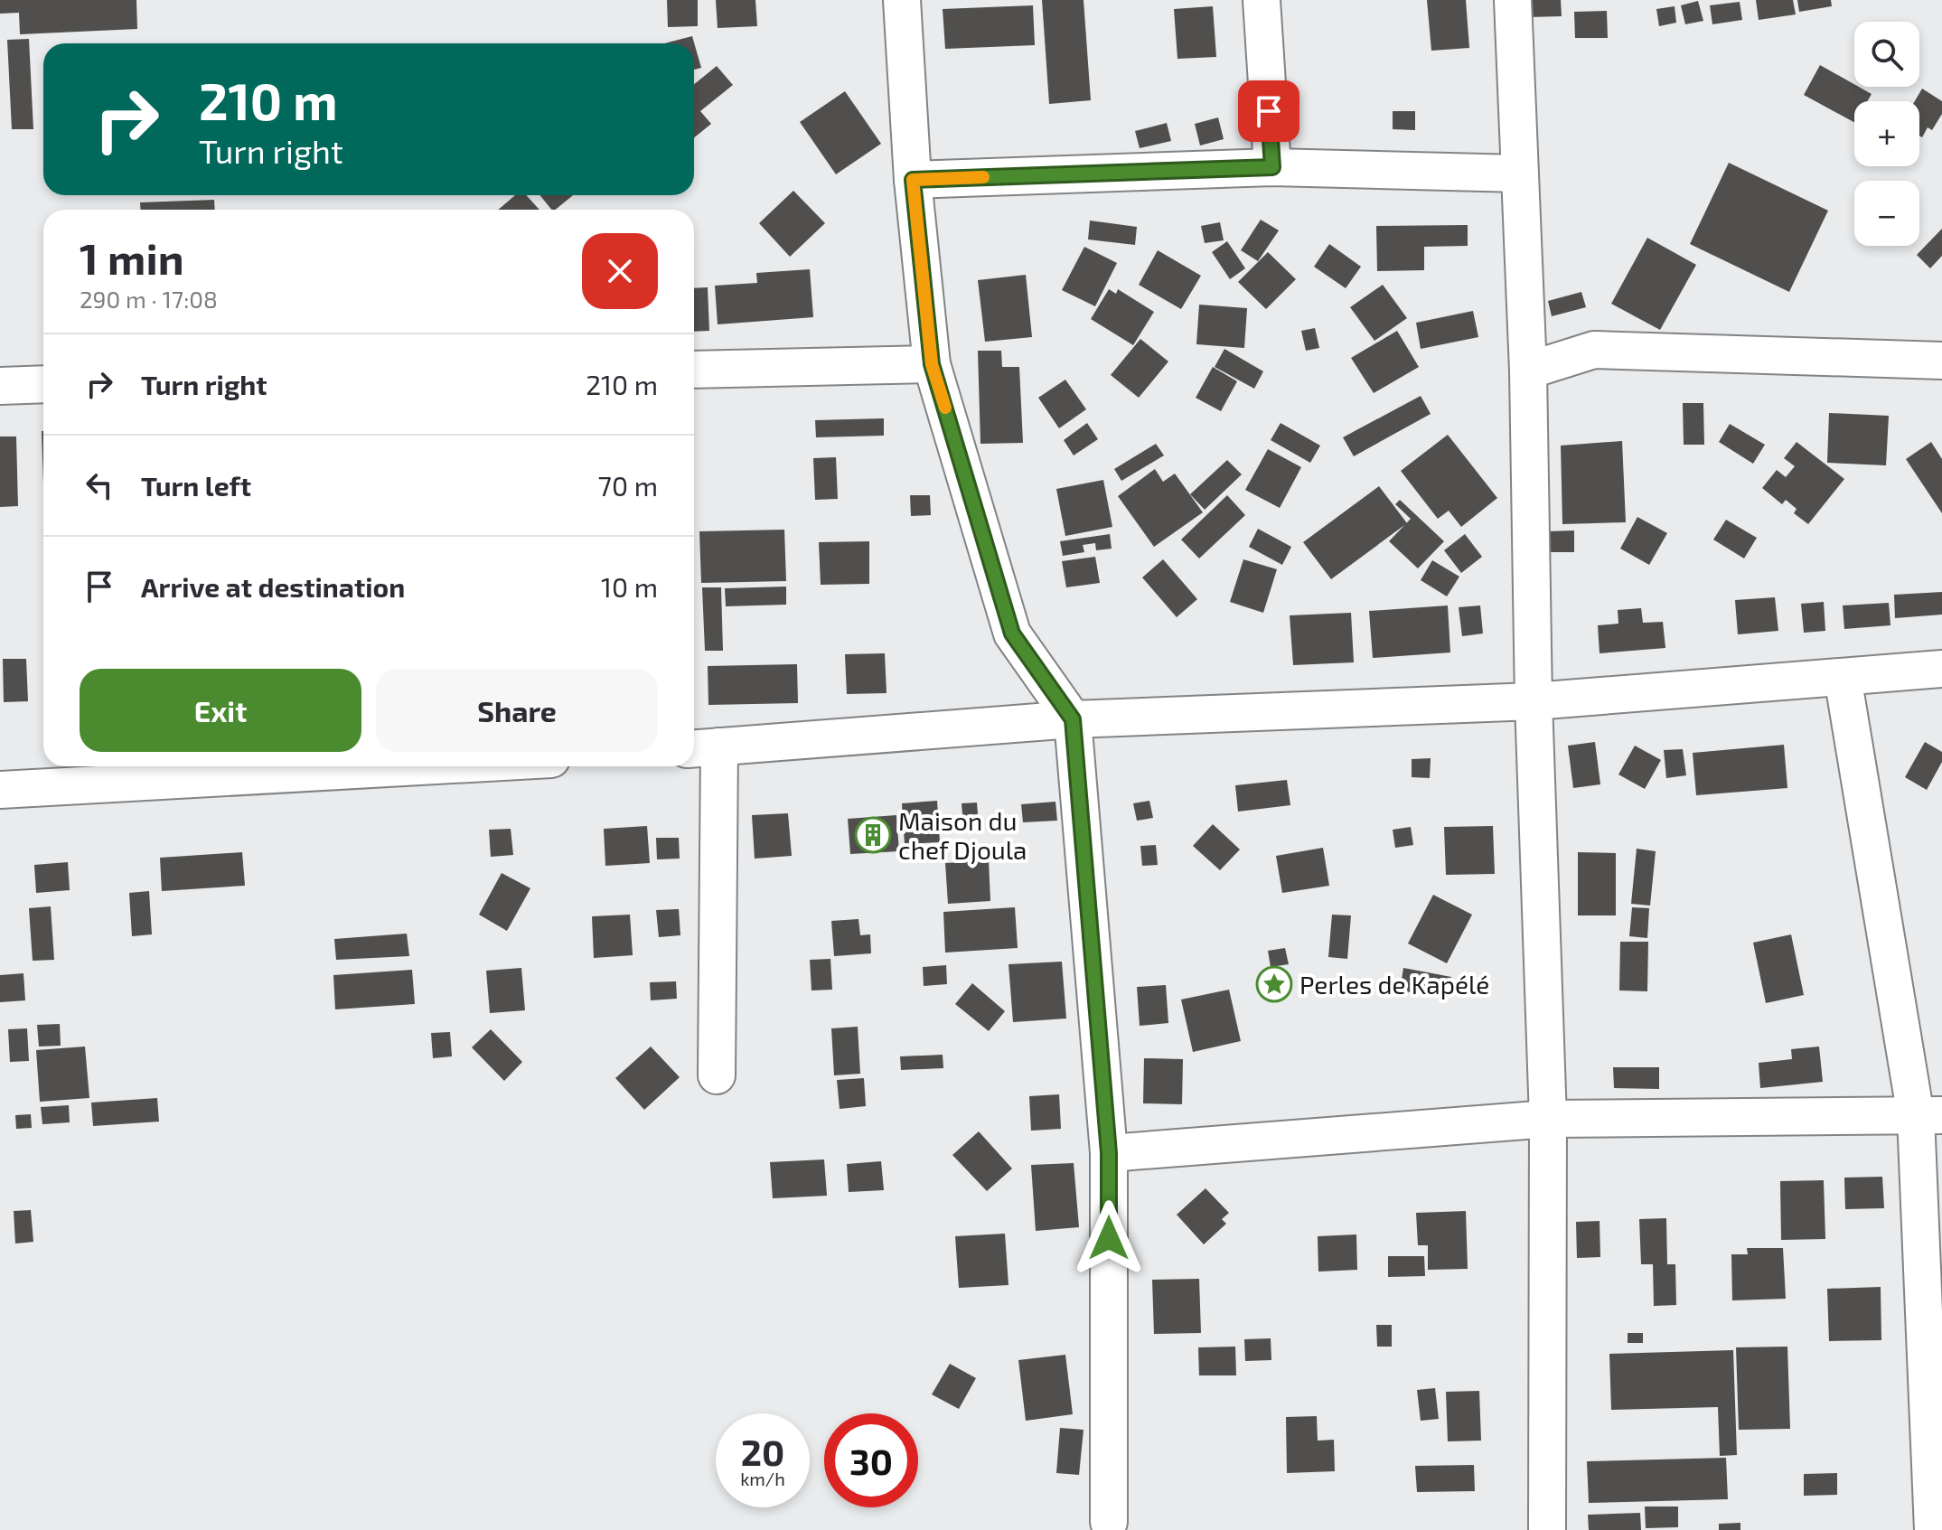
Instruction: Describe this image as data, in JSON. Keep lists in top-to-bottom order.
{
  "places": {
    "building": ["Maison du chef Djoula"],
    "place": ["Perles de Kapélé"]
  },
  "page": {
    "map_buttons": ["+", "−"],
    "turn": ["210 m", "Turn right"],
    "heading": ["1 min", "290 m · 17:08"],
    "list": [
      {
        "name": "Turn right",
        "value": "210 m"
      },
      {
        "name": "Turn left",
        "value": "70 m"
      },
      {
        "name": "Arrive at destination",
        "value": "10 m"
      }
    ],
    "buttons": ["Exit", "Share"],
    "speed": "20 km/h",
    "limit": "30"
  }
}
